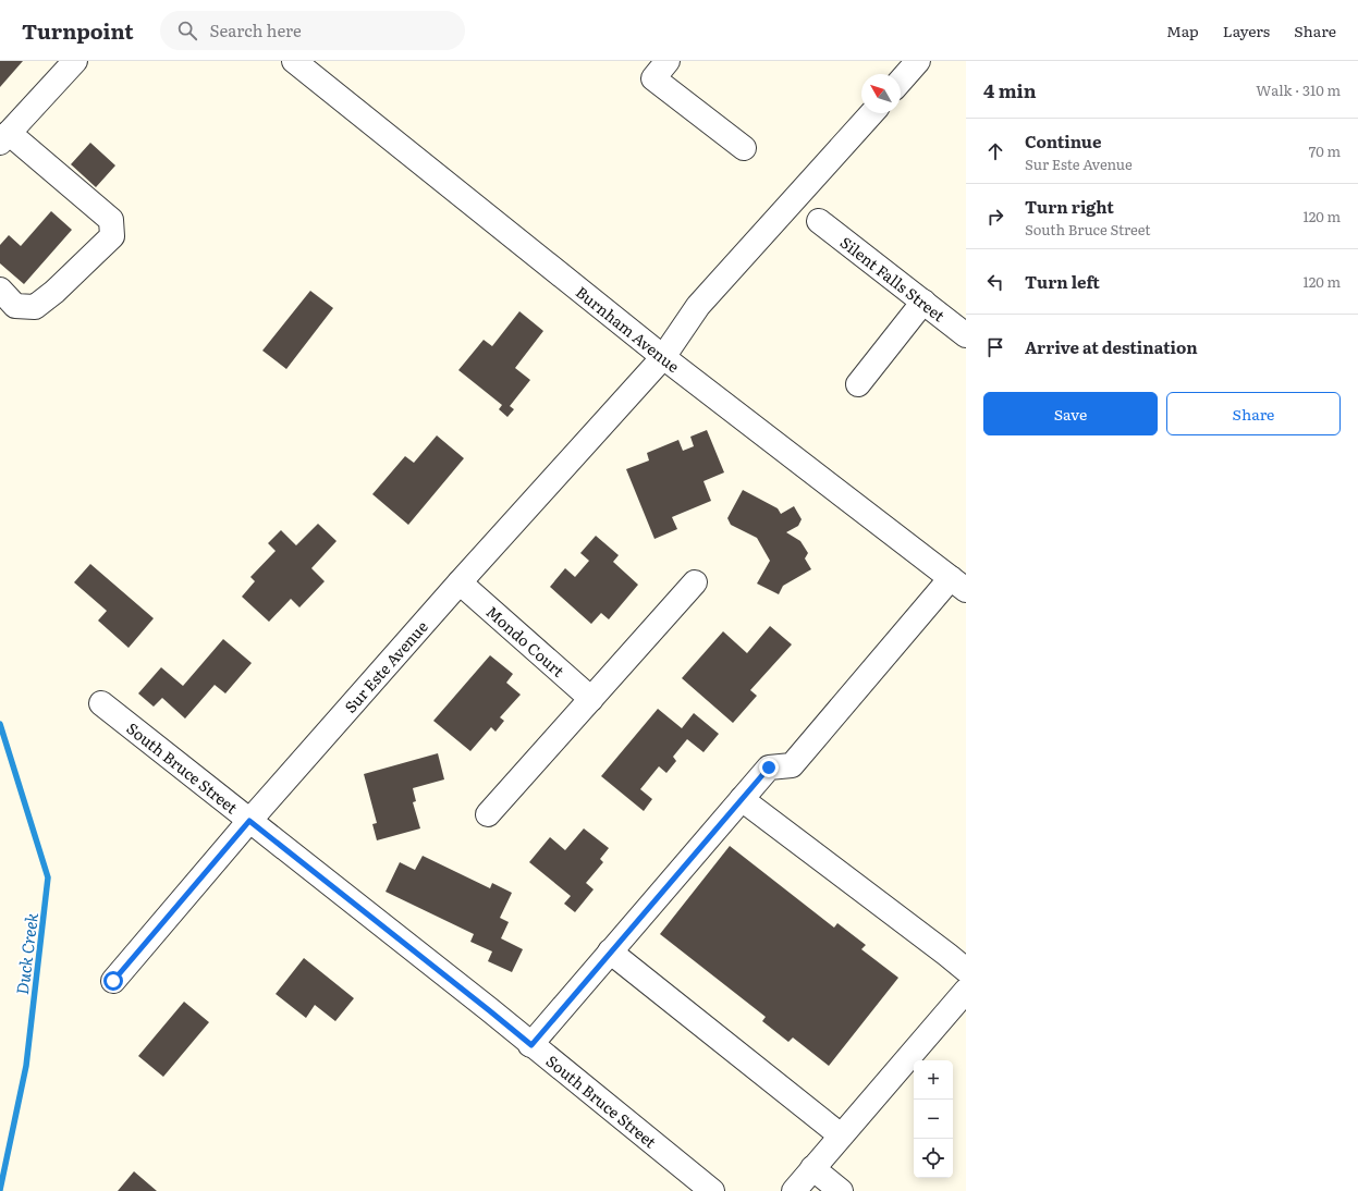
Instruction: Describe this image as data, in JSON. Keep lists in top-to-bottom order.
{
  "streets": {
    "street": [
      "Silent Falls Street",
      "Burnham Avenue",
      "Mondo Court",
      "Sur Este Avenue",
      "South Bruce Street"
    ]
  },
  "crossings": [
    ["Burnham Avenue", "Sur Este Avenue"],
    ["Mondo Court", "Sur Este Avenue"],
    ["Sur Este Avenue", "South Bruce Street"]
  ],
  "water": ["Duck Creek"],
  "north": "top left",
  "page": {
    "header": "Turnpoint",
    "search": "Search here",
    "nav": ["Map", "Layers", "Share"],
    "heading": ["4 min", "Walk · 310 m"],
    "list": [
      ["Continue", "Sur Este Avenue", "70 m"],
      ["Turn right", "South Bruce Street", "120 m"],
      ["Turn left", "120 m"],
      "Arrive at destination"
    ],
    "buttons": ["Save", "Share"],
    "map_buttons": ["+", "−"]
  }
}
